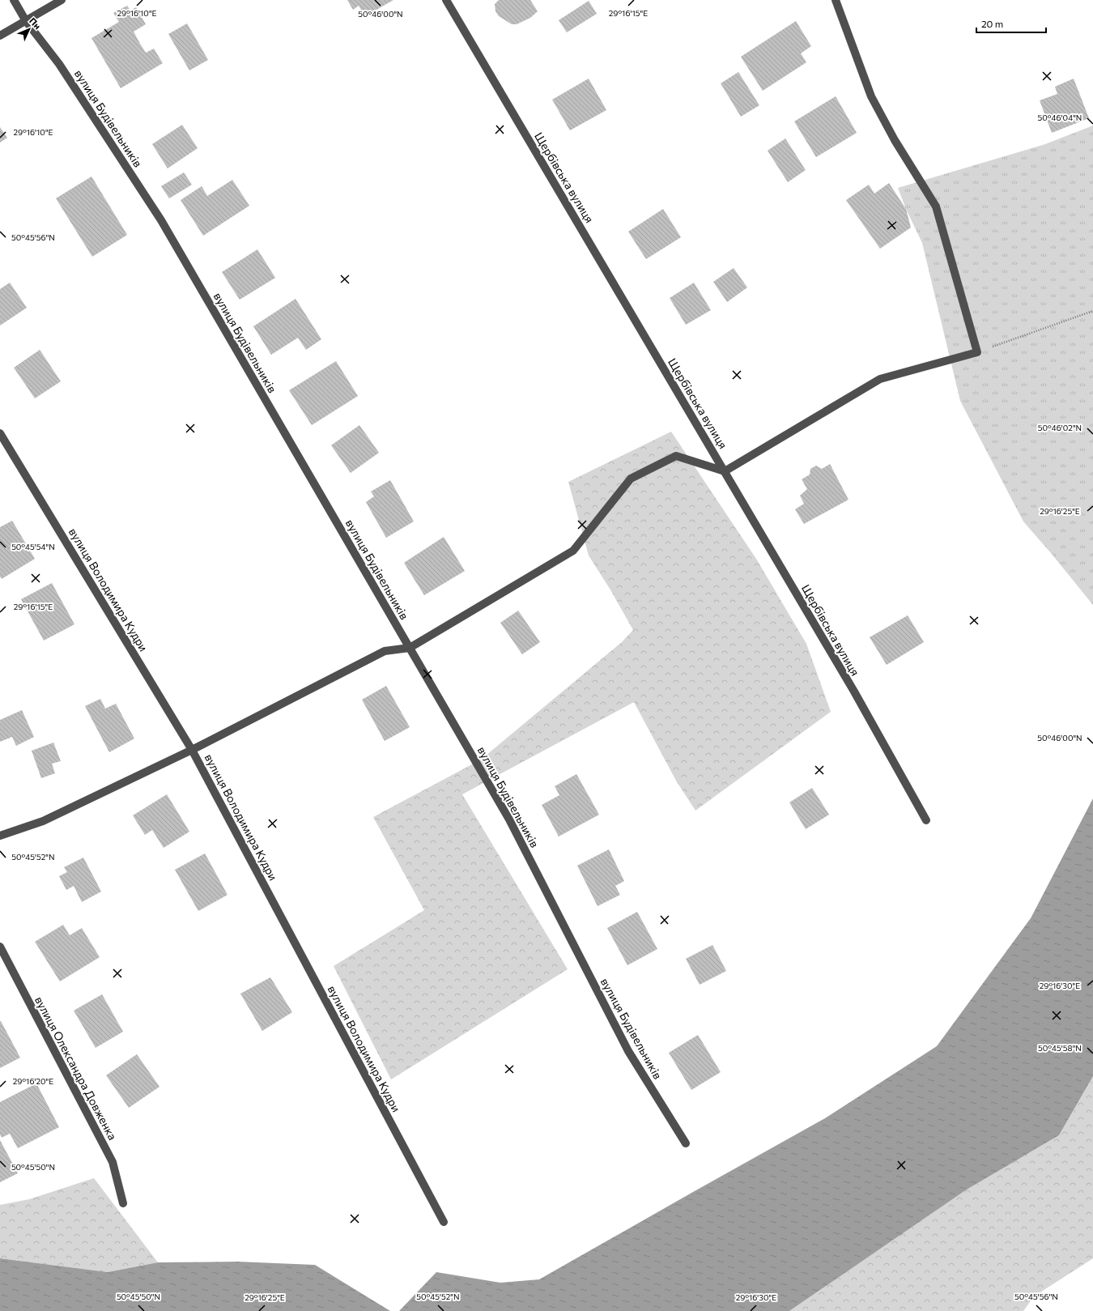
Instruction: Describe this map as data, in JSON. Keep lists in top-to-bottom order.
{
  "streets": {
    "street": [
      "вулиця Будівельників",
      "Щербівська вулиця",
      "вулиця Володимира Кудри",
      "вулиця Олександра Довженка"
    ]
  },
  "scale_bar": "20 m",
  "north": "top right",
  "coordinates": [
    "29°16'10\"E",
    "29°16'15\"E",
    "50°46'00\"N",
    "50°46'04\"N",
    "50°45'56\"N",
    "50°46'02\"N",
    "29°16'25\"E",
    "50°45'54\"N",
    "50°45'52\"N",
    "29°16'30\"E",
    "50°45'58\"N",
    "29°16'20\"E",
    "50°45'50\"N"
  ]
}
